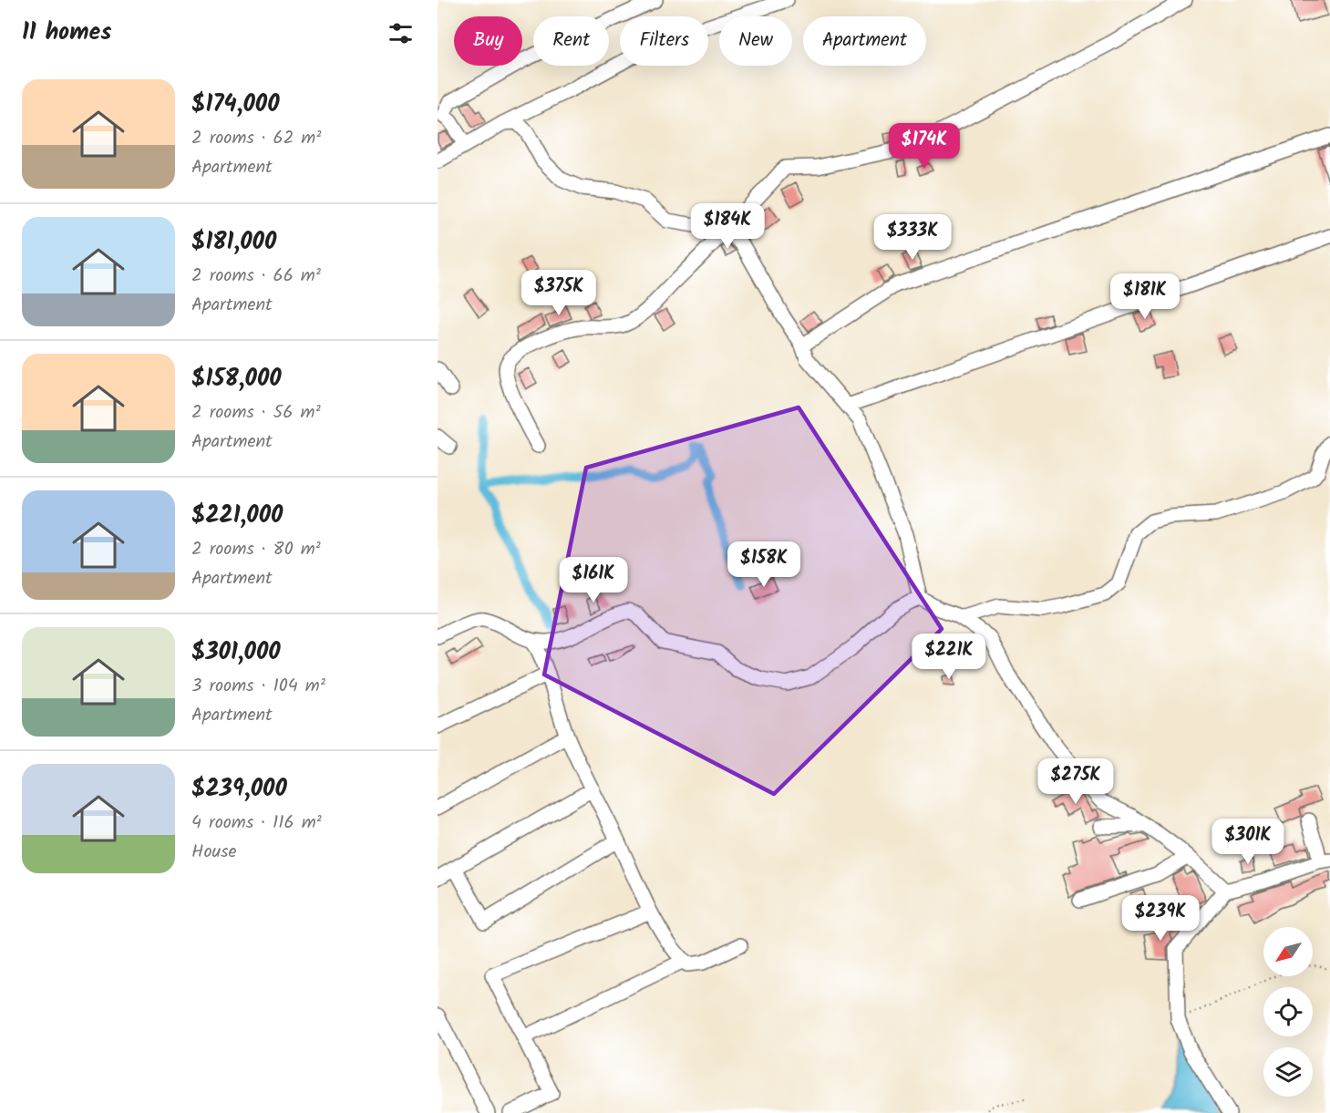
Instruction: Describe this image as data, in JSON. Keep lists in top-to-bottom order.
{
  "north": "bottom left",
  "page": {
    "heading": "11 homes",
    "chip": [
      "Buy",
      "Rent",
      "Filters",
      "New",
      "Apartment"
    ],
    "list": [
      {
        "name": "$174,000",
        "note": "2 rooms · 62 m² · Apartment"
      },
      {
        "name": "$181,000",
        "note": "2 rooms · 66 m² · Apartment"
      },
      {
        "name": "$158,000",
        "note": "2 rooms · 56 m² · Apartment"
      },
      {
        "name": "$221,000",
        "note": "2 rooms · 80 m² · Apartment"
      },
      {
        "name": "$301,000",
        "note": "3 rooms · 104 m² · Apartment"
      },
      {
        "name": "$239,000",
        "note": "4 rooms · 116 m² · House"
      }
    ],
    "price": [
      "$174K",
      "$184K",
      "$333K",
      "$375K",
      "$181K",
      "$158K",
      "$161K",
      "$221K",
      "$275K",
      "$301K",
      "$239K"
    ]
  }
}
